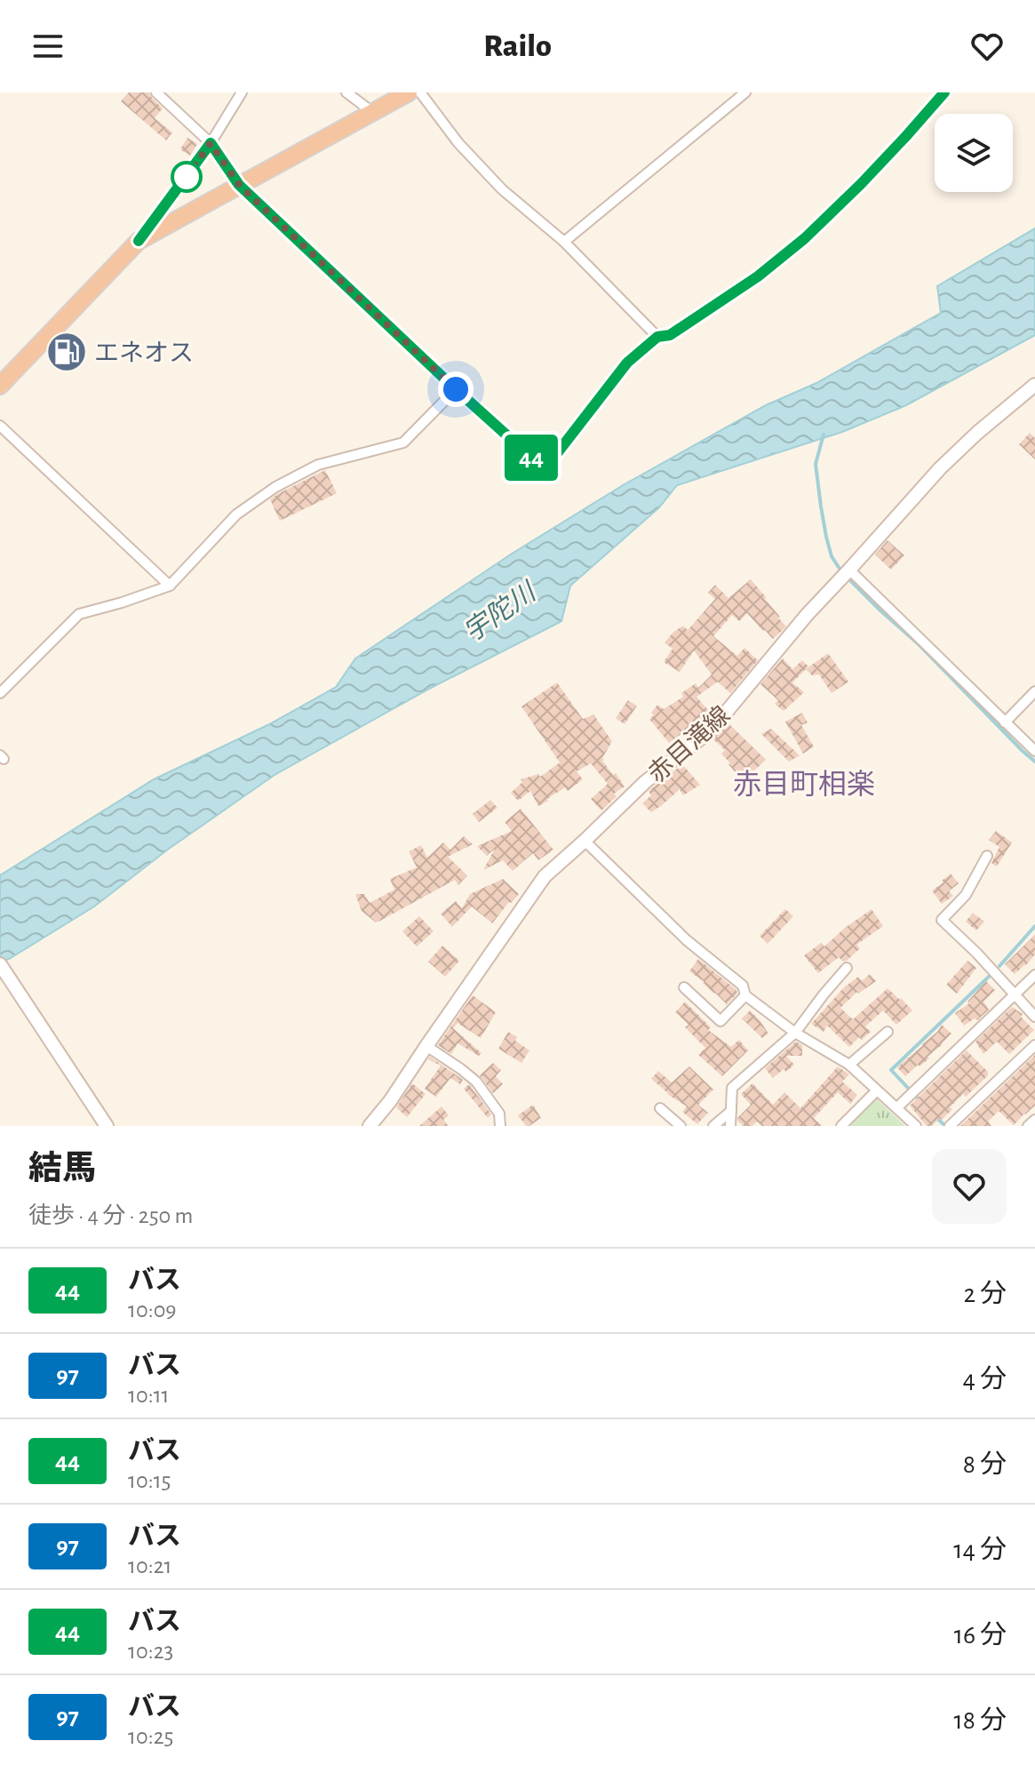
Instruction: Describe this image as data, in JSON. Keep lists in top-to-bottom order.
{
  "streets": {
    "main road": ["赤目滝線"]
  },
  "districts": ["赤目町相楽"],
  "water": ["宇陀川"],
  "places": {
    "fuel station": ["エネオス"]
  },
  "lines": ["bus line 44"],
  "page": {
    "header": "Railo",
    "on_map": "44",
    "heading": ["結馬", "徒歩 · 4 分 · 250 m"],
    "list": [
      {
        "mark": "44",
        "name": "バス",
        "note": "10:09",
        "value": "2 分"
      },
      {
        "mark": "97",
        "name": "バス",
        "note": "10:11",
        "value": "4 分"
      },
      {
        "mark": "44",
        "name": "バス",
        "note": "10:15",
        "value": "8 分"
      },
      {
        "mark": "97",
        "name": "バス",
        "note": "10:21",
        "value": "14 分"
      },
      {
        "mark": "44",
        "name": "バス",
        "note": "10:23",
        "value": "16 分"
      },
      {
        "mark": "97",
        "name": "バス",
        "note": "10:25",
        "value": "18 分"
      }
    ]
  }
}
